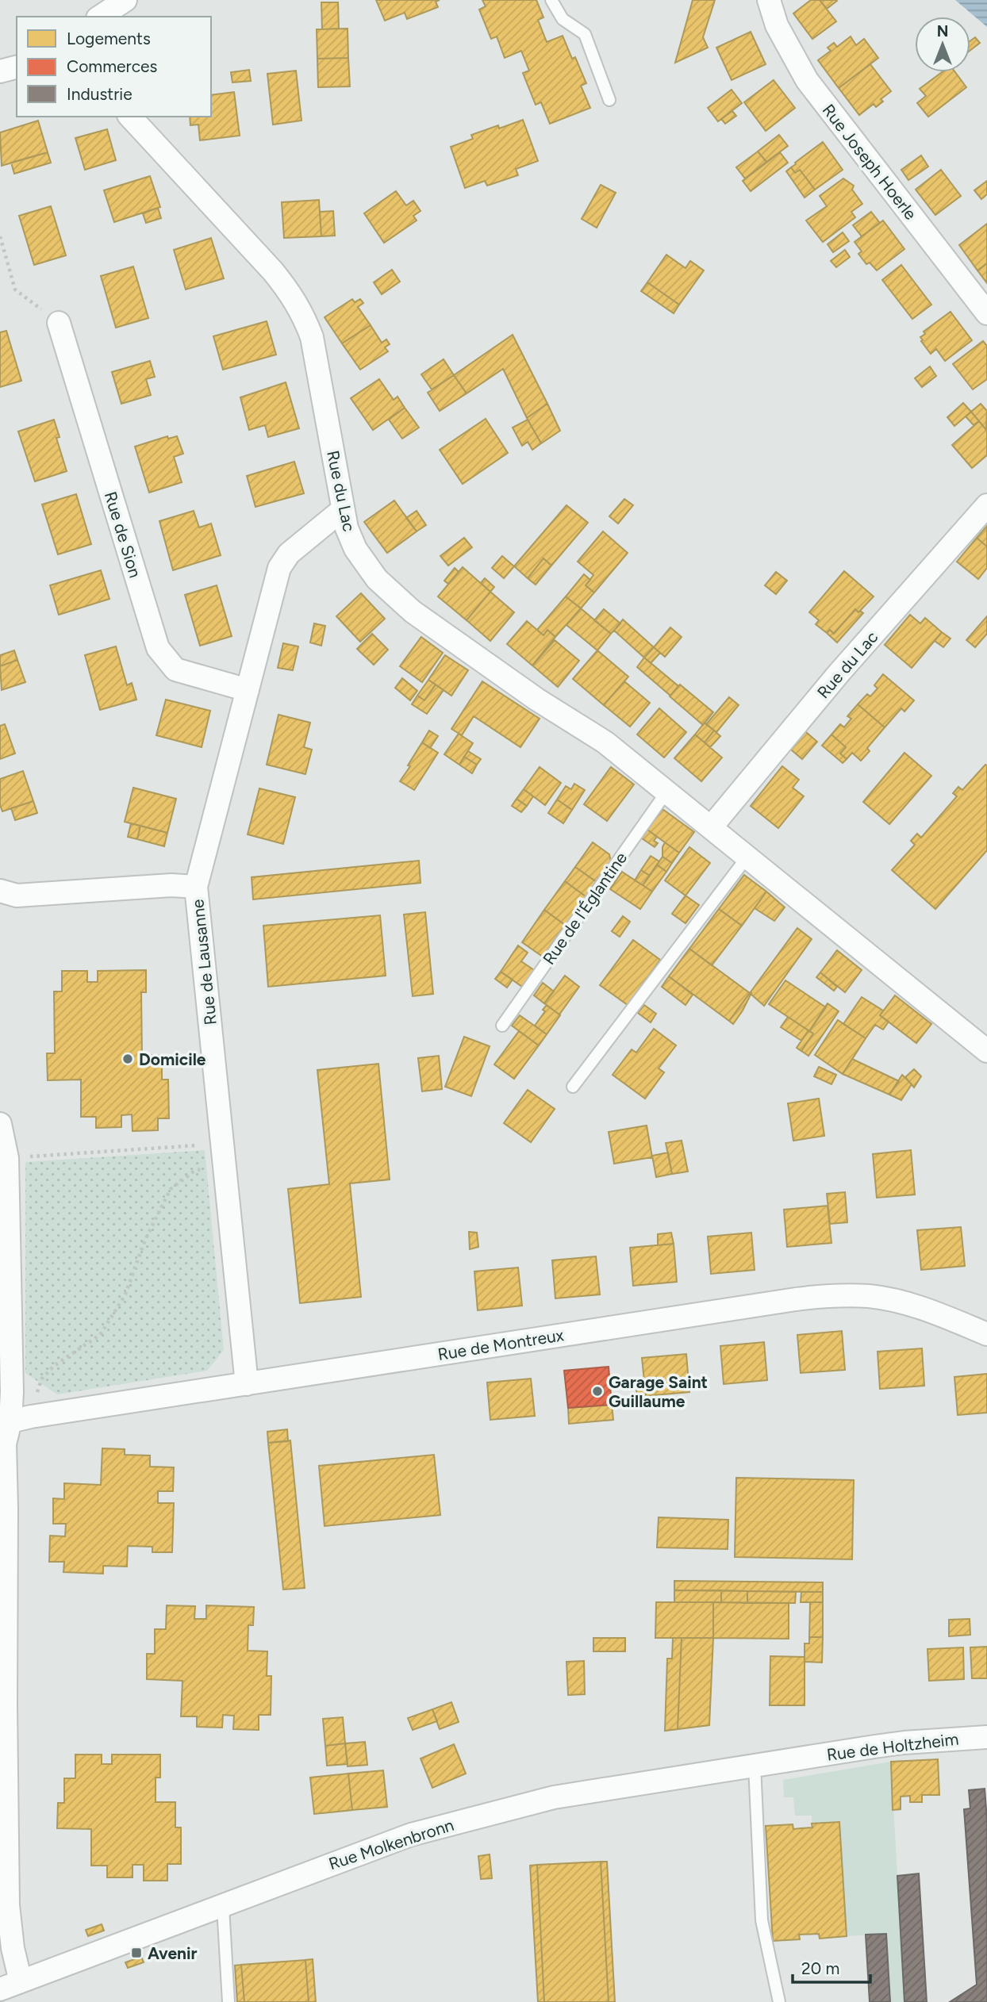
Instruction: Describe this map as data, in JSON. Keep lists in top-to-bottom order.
{
  "streets": {
    "street": [
      "Rue Joseph Hoerle",
      "Rue du Lac",
      "Rue de Sion",
      "Rue de Lausanne",
      "Rue de Montreux",
      "Rue de Holtzheim",
      "Rue Molkenbronn"
    ],
    "lane": ["Rue de l'Églantine"]
  },
  "crossings": [
    ["Rue du Lac", "Rue de l'Églantine"],
    ["Rue du Lac", "Rue de Lausanne"],
    ["Rue de Sion", "Rue de Lausanne"],
    ["Rue de Lausanne", "Rue de Montreux"],
    ["Rue de Holtzheim", "Rue Molkenbronn"]
  ],
  "places": {
    "other": ["Domicile", "Garage Saint Guillaume"],
    "transit": ["Avenir"]
  },
  "legend": ["Logements", "Commerces", "Industrie"],
  "scale_bar": "20 m",
  "north": "top"
}
